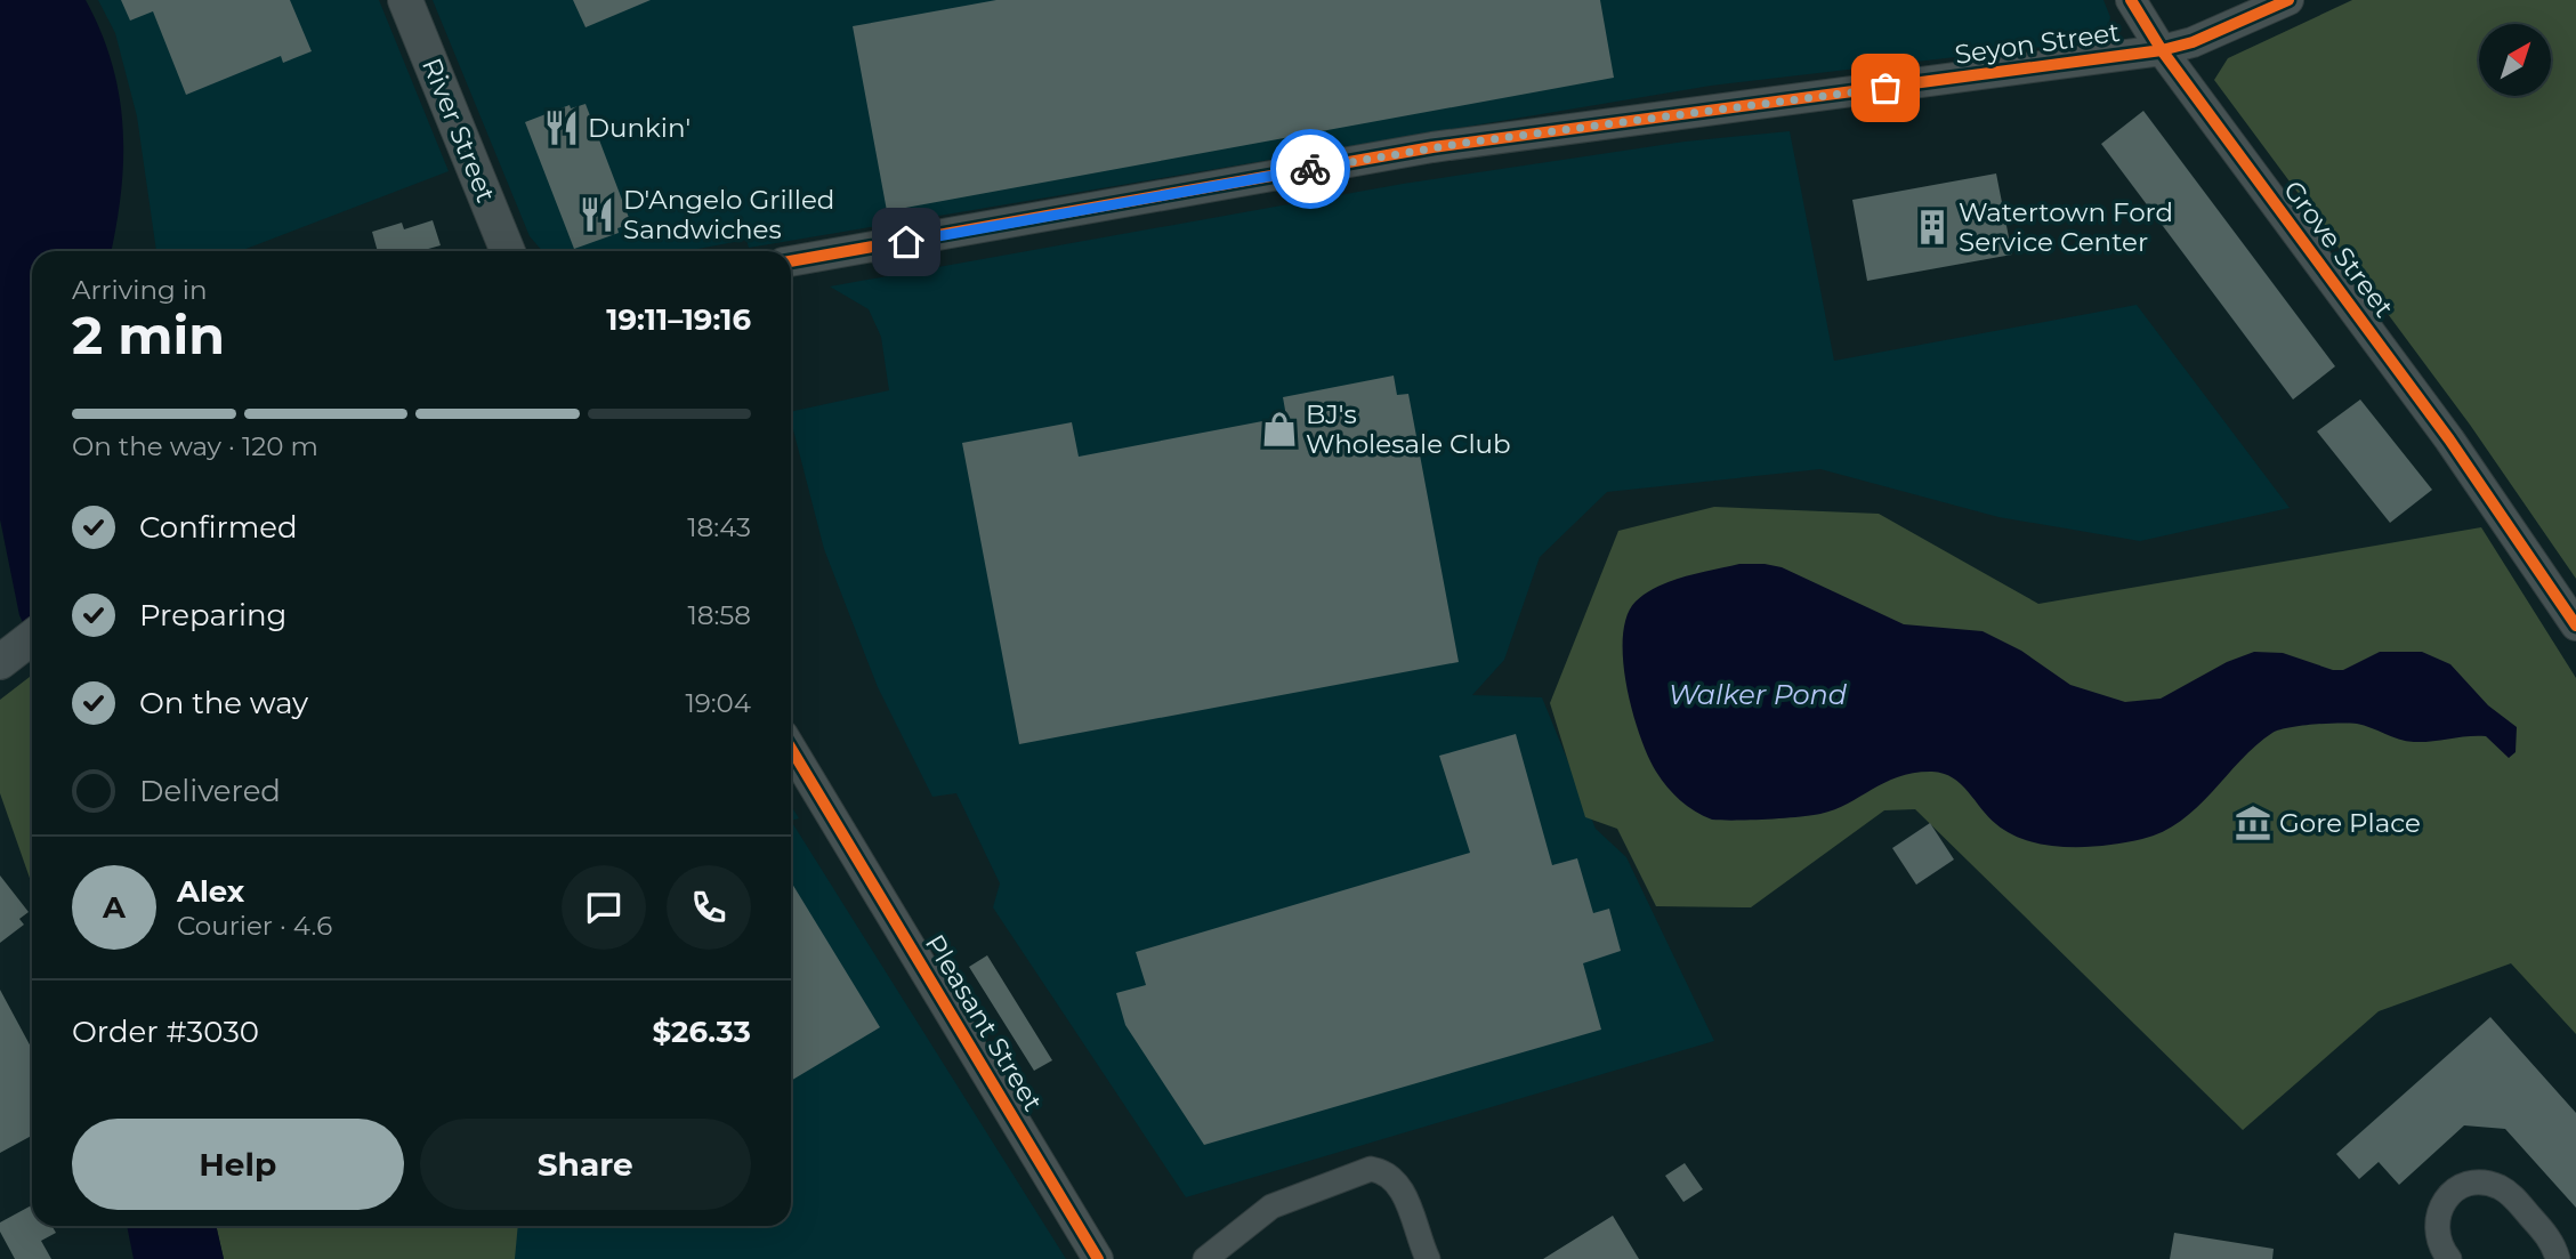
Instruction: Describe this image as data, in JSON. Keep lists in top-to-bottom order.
{
  "streets": {
    "main road": ["River Street"],
    "street": ["Seyon Street", "Grove Street", "Pleasant Street"]
  },
  "crossings": [
    ["Seyon Street", "Grove Street"]
  ],
  "water": ["Walker Pond"],
  "places": {
    "restaurant": ["Dunkin'", "D'Angelo Grilled Sandwiches"],
    "building": ["Watertown Ford Service Center"],
    "shop": ["BJ's Wholesale Club"],
    "museum": ["Gore Place"]
  },
  "north": "top right",
  "page": {
    "heading": ["2 min", "Arriving in", "19:11–19:16"],
    "panel": [
      "Alex",
      "Courier · 4.6",
      "Order #3030",
      "$26.33"
    ],
    "bar": "On the way · 120 m",
    "list": [
      ["Confirmed", "18:43"],
      ["Preparing", "18:58"],
      ["On the way", "19:04"],
      "Delivered"
    ],
    "round": "A",
    "buttons": ["Help", "Share"]
  }
}
